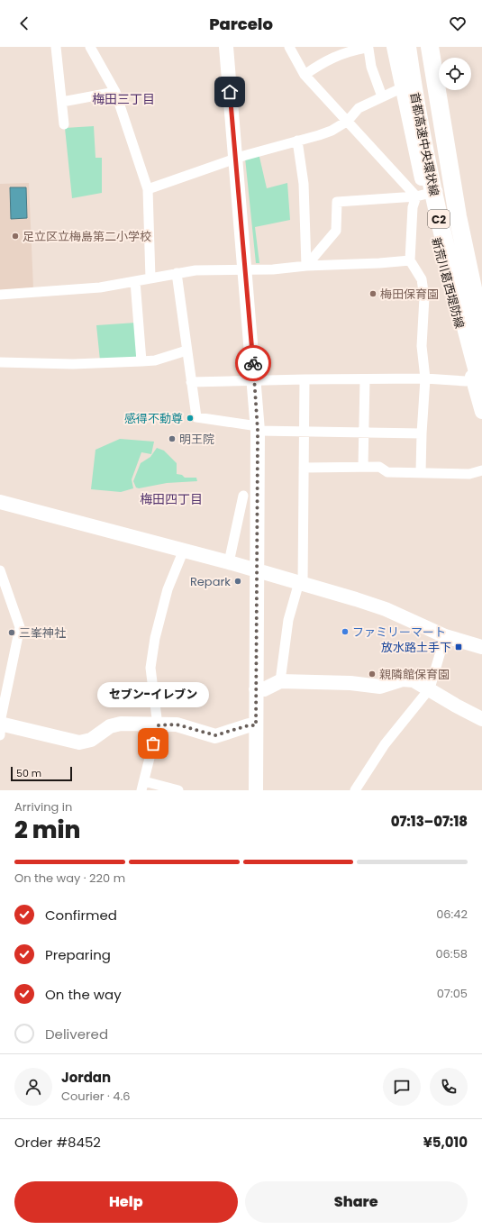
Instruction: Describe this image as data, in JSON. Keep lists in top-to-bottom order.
{
  "streets": {
    "highway": ["首都高速中央環状線", "C2"],
    "main road": ["新荒川葛西堤防線"]
  },
  "crossings": [
    ["首都高速中央環状線", "新荒川葛西堤防線"]
  ],
  "districts": ["梅田三丁目", "梅田四丁目"],
  "places": {
    "other": [
      "足立区立梅島第二小学校",
      "梅田保育園",
      "感得不動尊",
      "明王院",
      "Repark",
      "ファミリーマート",
      "三峯神社",
      "親隣館保育園",
      "セブン-イレブン"
    ],
    "transit": ["放水路土手下"]
  },
  "scale_bar": "50 m",
  "page": {
    "header": "Parcelo",
    "bubble": "セブン-イレブン",
    "scale": "50 m",
    "heading": ["2 min", "Arriving in", "07:13–07:18"],
    "panel": [
      "Jordan",
      "Courier · 4.6",
      "Order #8452",
      "¥5,010"
    ],
    "bar": "On the way · 220 m",
    "list": [
      ["Confirmed", "06:42"],
      ["Preparing", "06:58"],
      ["On the way", "07:05"],
      "Delivered"
    ],
    "buttons": ["Help", "Share"]
  }
}
